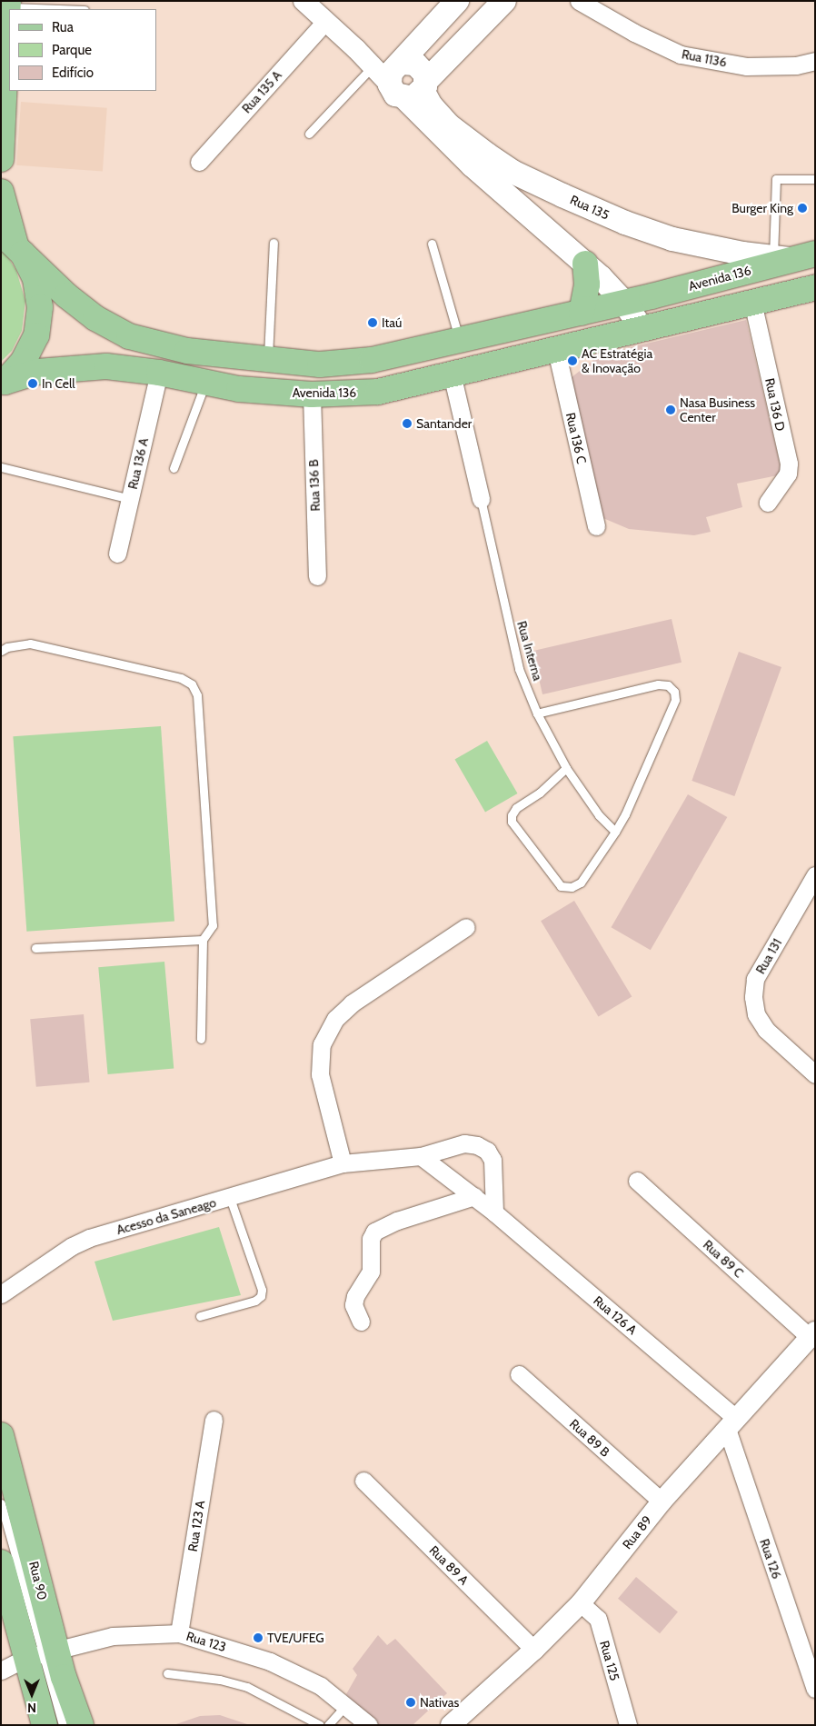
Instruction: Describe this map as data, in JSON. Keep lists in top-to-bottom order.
{
  "streets": {
    "main road": ["Rua 135", "Avenida 136", "Rua 90"],
    "street": [
      "Rua 1136",
      "Rua 135 A",
      "Rua 136 D",
      "Rua 136 C",
      "Rua 136 A",
      "Rua 136 B",
      "Rua 131",
      "Acesso da Saneago",
      "Rua 89 C",
      "Rua 126 A",
      "Rua 89 B",
      "Rua 123 A",
      "Rua 89",
      "Rua 126",
      "Rua 89 A",
      "Rua 123",
      "Rua 125"
    ],
    "lane": ["Rua Interna"]
  },
  "crossings": [
    ["Rua 135", "Avenida 136"],
    ["Avenida 136", "Rua 136 D"],
    ["Avenida 136", "Rua 136 C"],
    ["Avenida 136", "Rua 136 A"],
    ["Avenida 136", "Rua 136 B"],
    ["Acesso da Saneago", "Rua 126 A"],
    ["Rua 89 C", "Rua 89"],
    ["Rua 126 A", "Rua 89"],
    ["Rua 126 A", "Rua 126"],
    ["Rua 89 B", "Rua 89"],
    ["Rua 123 A", "Rua 123"],
    ["Rua 89", "Rua 126"],
    ["Rua 89", "Rua 89 A"],
    ["Rua 89", "Rua 125"],
    ["Rua 90", "Rua 123"]
  ],
  "places": [
    "Burger King",
    "Itaú",
    "AC Estratégia & Inovação",
    "In Cell",
    "Nasa Business Center",
    "Santander",
    "TVE/UFEG",
    "Nativas"
  ],
  "legend": ["Rua", "Parque", "Edifício"],
  "north": "bottom"
}
